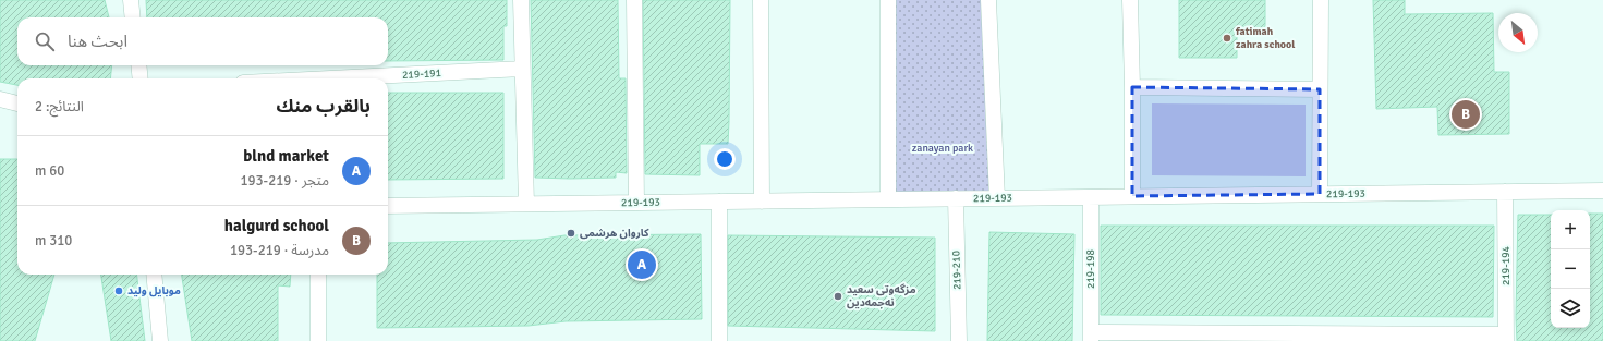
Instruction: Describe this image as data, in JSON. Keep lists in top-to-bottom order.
{
  "streets": {
    "street": [
      "219-191",
      "219-193",
      "219-194",
      "219-198",
      "219-210"
    ]
  },
  "crossings": [
    ["219-193", "219-194"],
    ["219-193", "219-198"],
    ["219-193", "219-210"]
  ],
  "parks": ["zanayan park"],
  "places": [
    "fatimah zahra school",
    "كاروان هرشمی",
    "موبايل وليد",
    "مزگەوتی سعید نەجمەدین"
  ],
  "north": "bottom right",
  "page": {
    "search": "ابحث هنا",
    "heading": ["بالقرب منك", "النتائج: 2"],
    "pins": ["B", "A"],
    "list": [
      {
        "mark": "A",
        "name": "blnd market",
        "note": "متجر · 219-193",
        "value": "60 m"
      },
      {
        "mark": "B",
        "name": "halgurd school",
        "note": "مدرسة · 219-193",
        "value": "310 m"
      }
    ],
    "map_buttons": ["+", "−"]
  }
}
